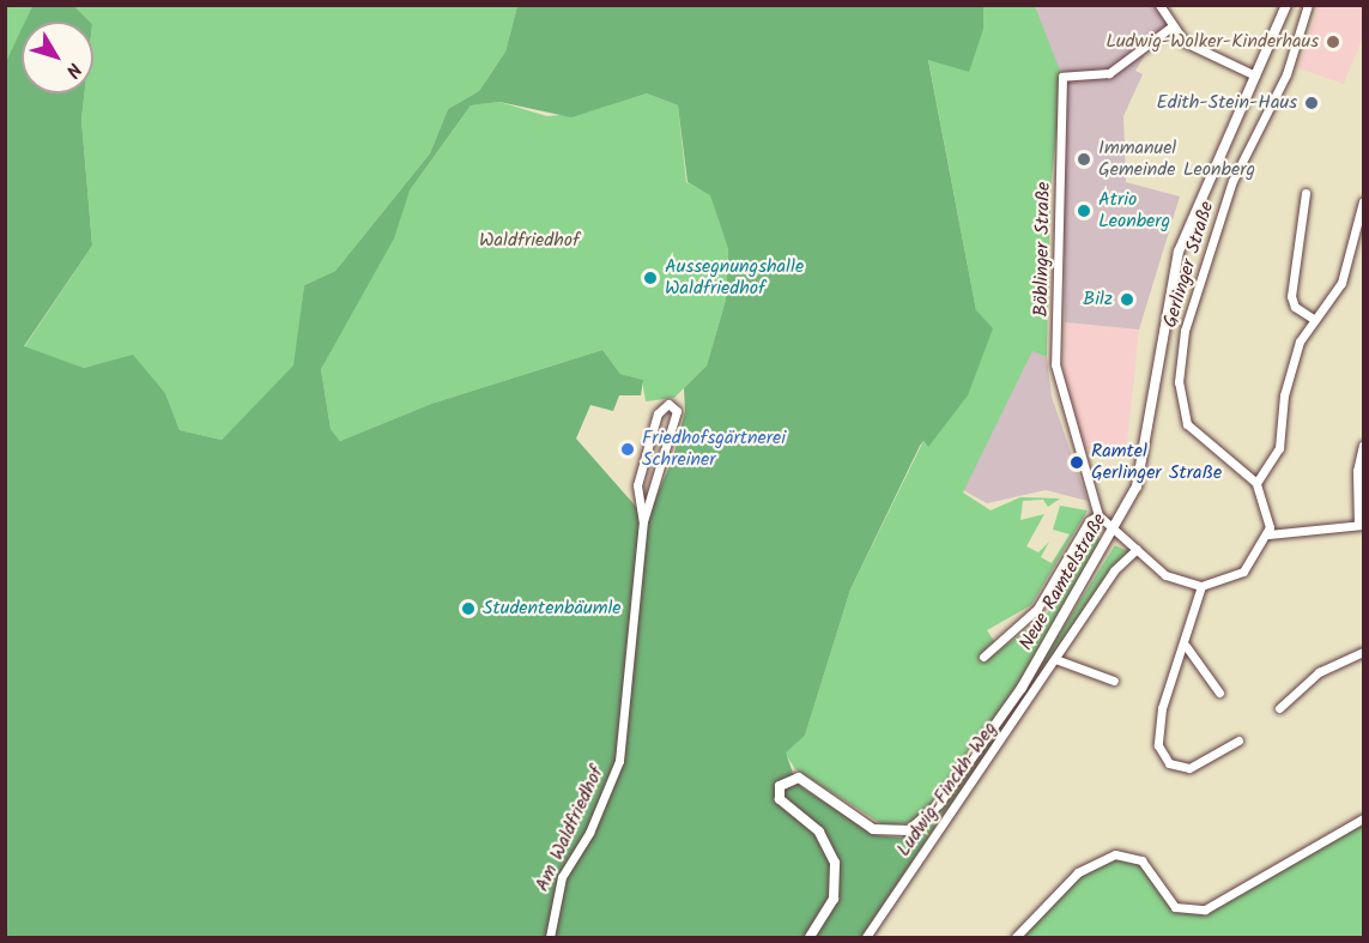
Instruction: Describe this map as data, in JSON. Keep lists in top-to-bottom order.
{
  "streets": {
    "main road": ["Neue Ramtelstraße"],
    "street": [
      "Böblinger Straße",
      "Gerlinger Straße",
      "Ludwig-Finckh-Weg",
      "Am Waldfriedhof"
    ]
  },
  "parks": ["Waldfriedhof"],
  "places": [
    "Ludwig-Wolker-Kinderhaus",
    "Edith-Stein-Haus",
    "Immanuel Gemeinde Leonberg",
    "Atrio Leonberg",
    "Aussegnungshalle Waldfriedhof",
    "Bilz",
    "Friedhofsgärtnerei Schreiner",
    "Ramtel Gerlinger Straße",
    "Studentenbäumle"
  ],
  "north": "bottom right"
}
